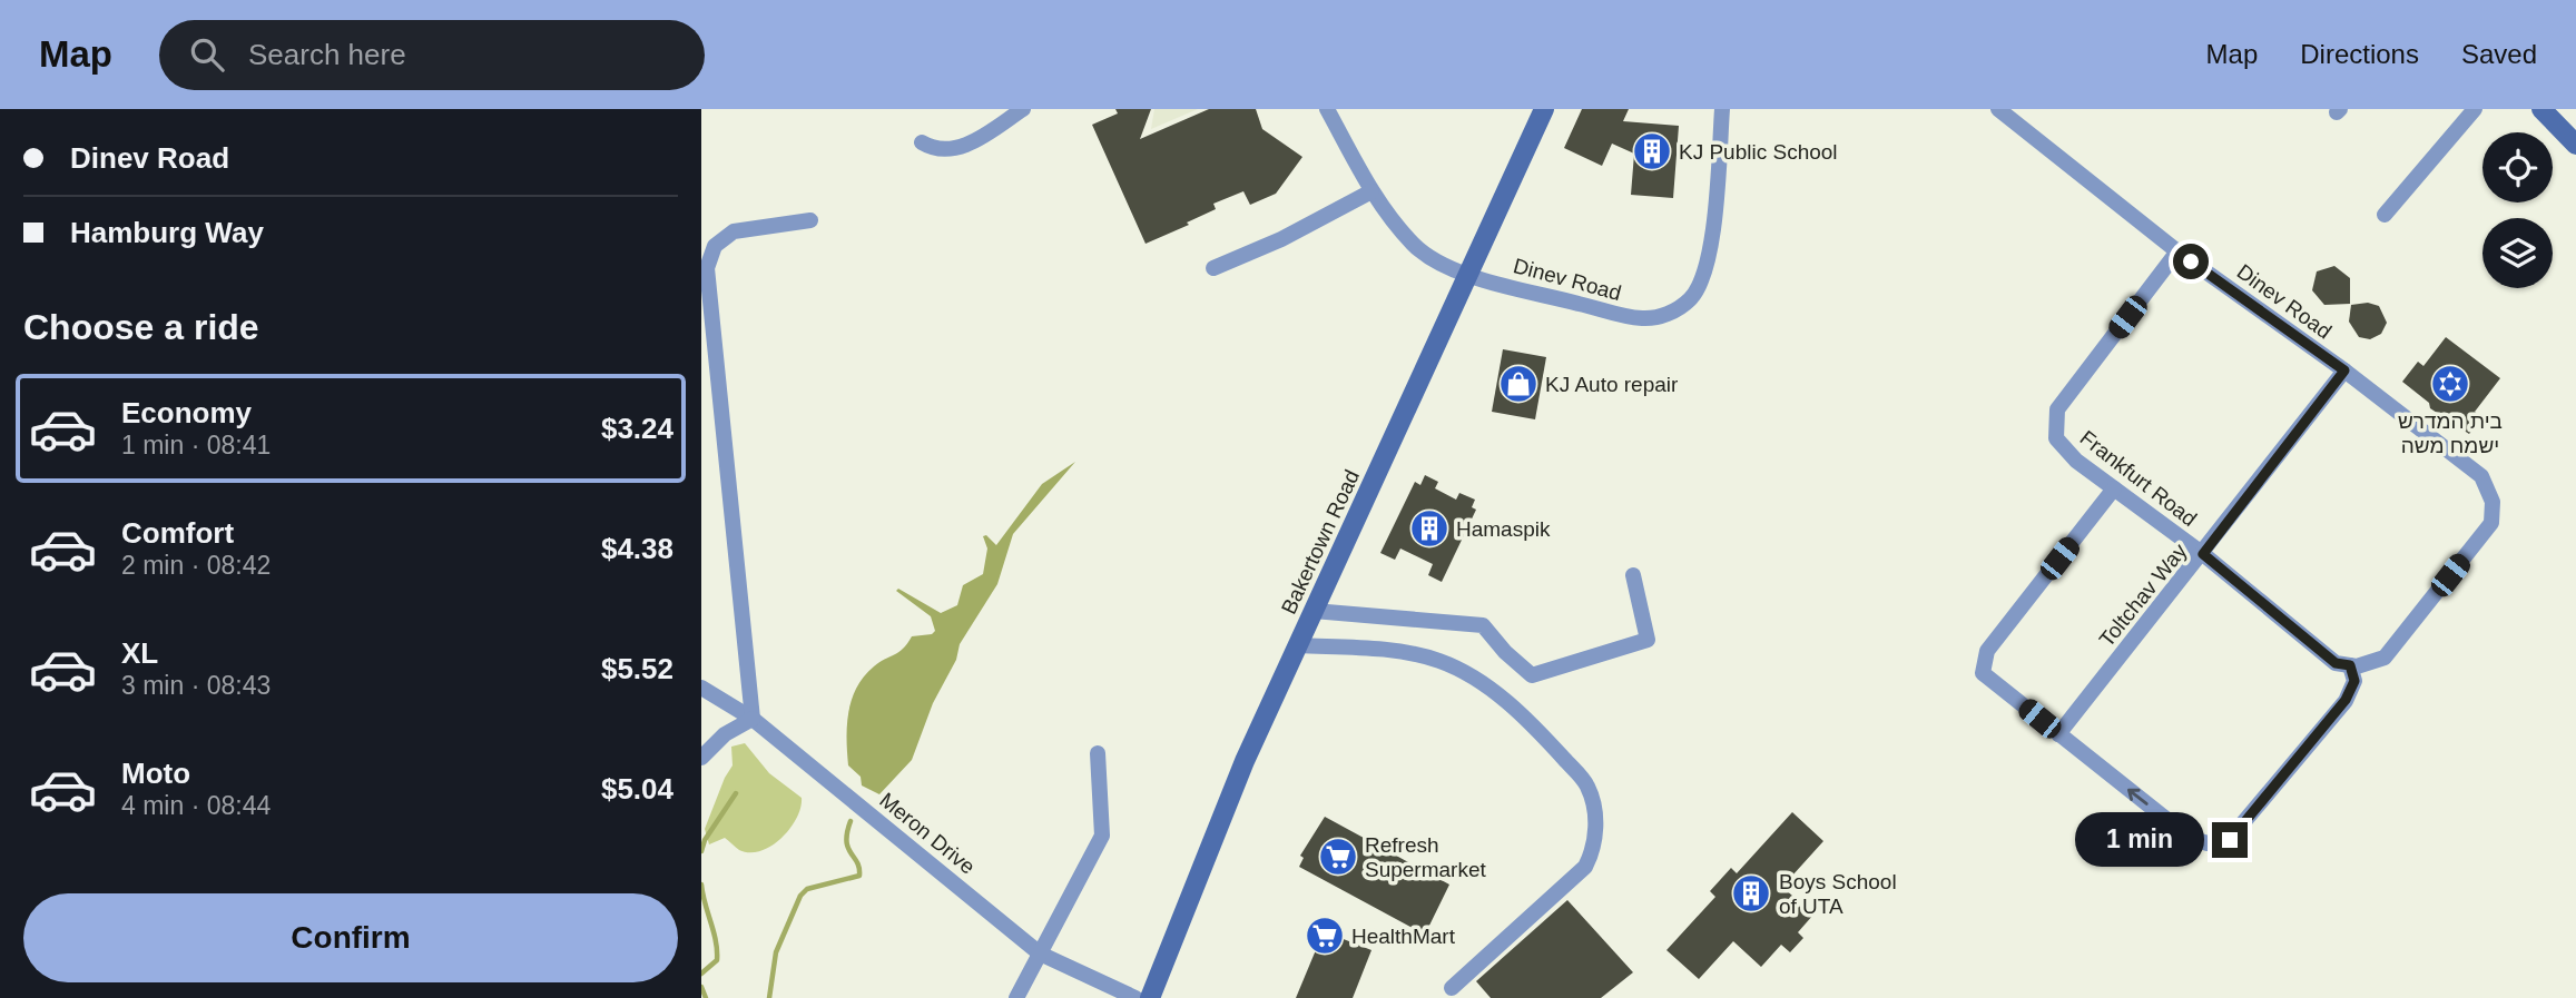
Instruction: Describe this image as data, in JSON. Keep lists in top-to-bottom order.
{
  "streets": {
    "street": [
      "Dinev Road",
      "Frankfurt Road",
      "Bakertown Road",
      "Toltchav Way",
      "Meron Drive"
    ]
  },
  "crossings": [
    ["Dinev Road", "Frankfurt Road"],
    ["Dinev Road", "Bakertown Road"],
    ["Dinev Road", "Toltchav Way"],
    ["Frankfurt Road", "Toltchav Way"]
  ],
  "places": {
    "building": ["KJ Public School", "Hamaspik", "Boys School of UTA"],
    "shop": ["KJ Auto repair"],
    "synagogue": ["בית המדרש ישמח משה"],
    "supermarket": ["Refresh Supermarket", "HealthMart"]
  },
  "page": {
    "header": "Map",
    "search": "Search here",
    "nav": ["Map", "Directions", "Saved"],
    "banner": ["Dinev Road", "Hamburg Way"],
    "heading": "Choose a ride",
    "list": [
      {
        "name": "Economy",
        "note": "1 min · 08:41",
        "value": "$3.24"
      },
      {
        "name": "Comfort",
        "note": "2 min · 08:42",
        "value": "$4.38"
      },
      {
        "name": "XL",
        "note": "3 min · 08:43",
        "value": "$5.52"
      },
      {
        "name": "Moto",
        "note": "4 min · 08:44",
        "value": "$5.04"
      }
    ],
    "bubble": "1 min",
    "buttons": "Confirm"
  }
}
